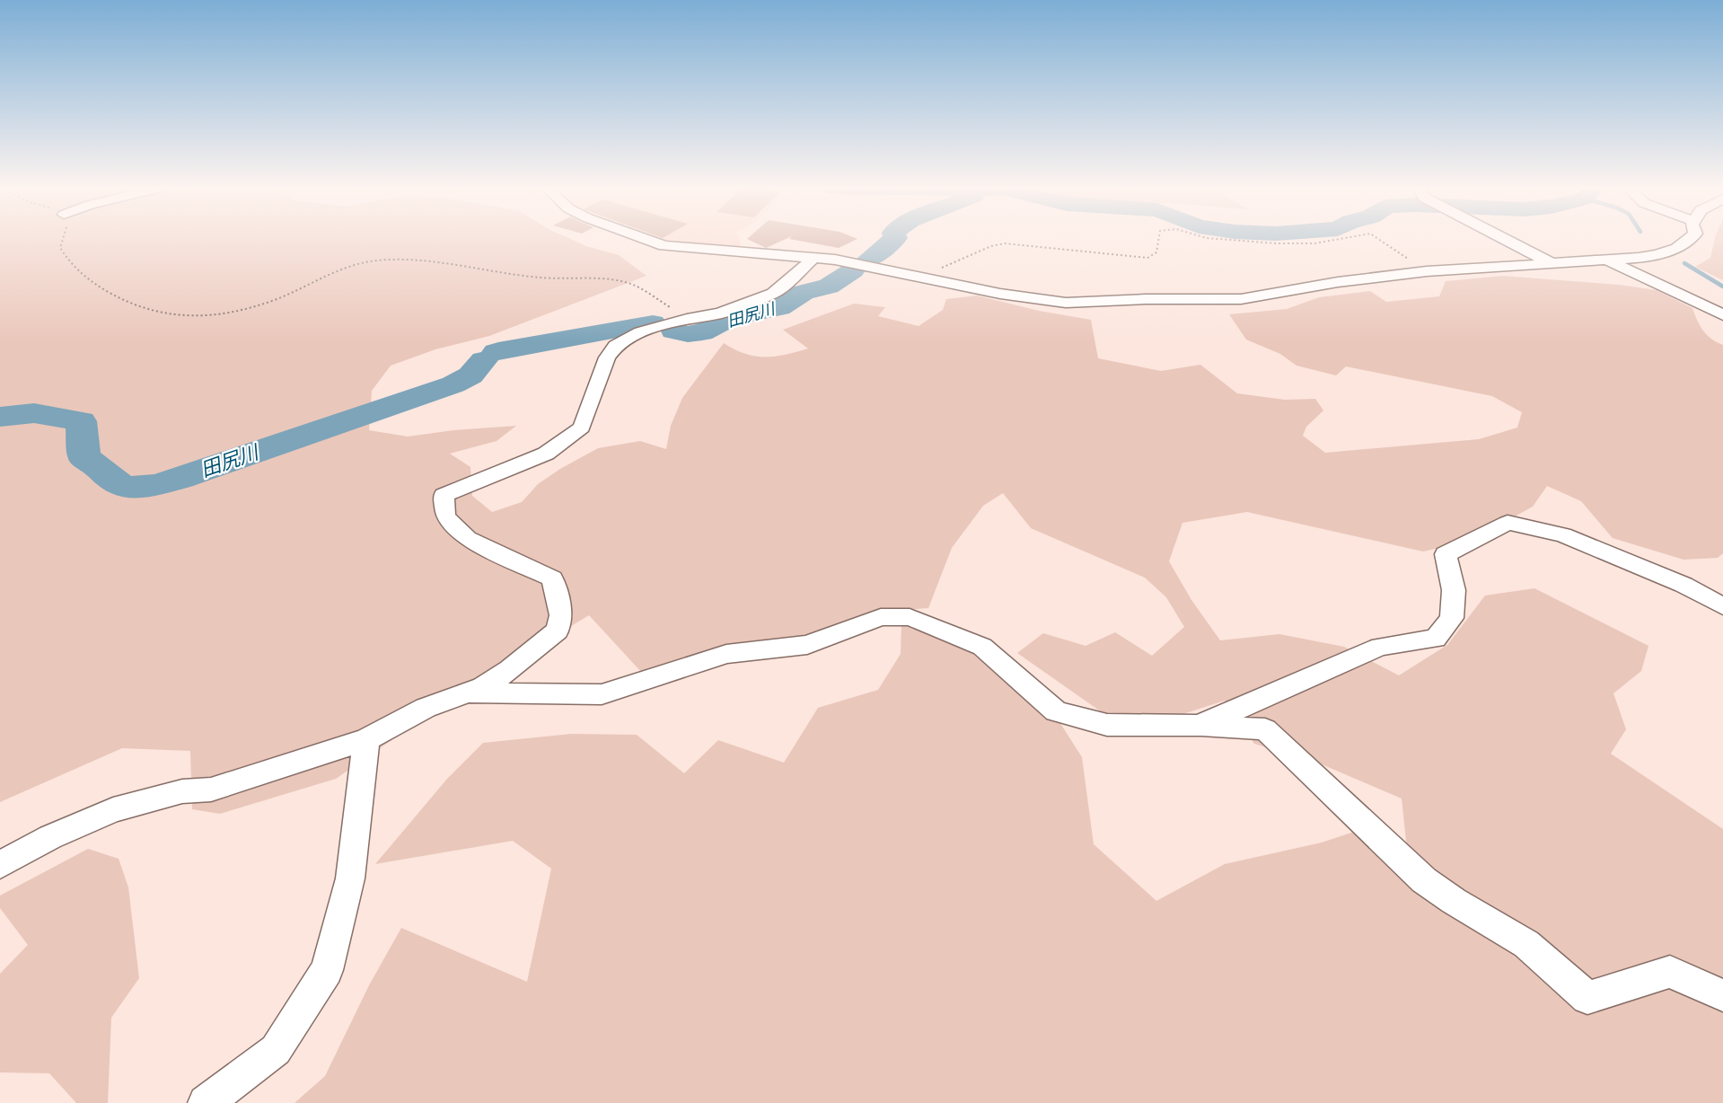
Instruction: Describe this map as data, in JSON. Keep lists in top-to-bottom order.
{
  "water": ["田尻川"]
}
